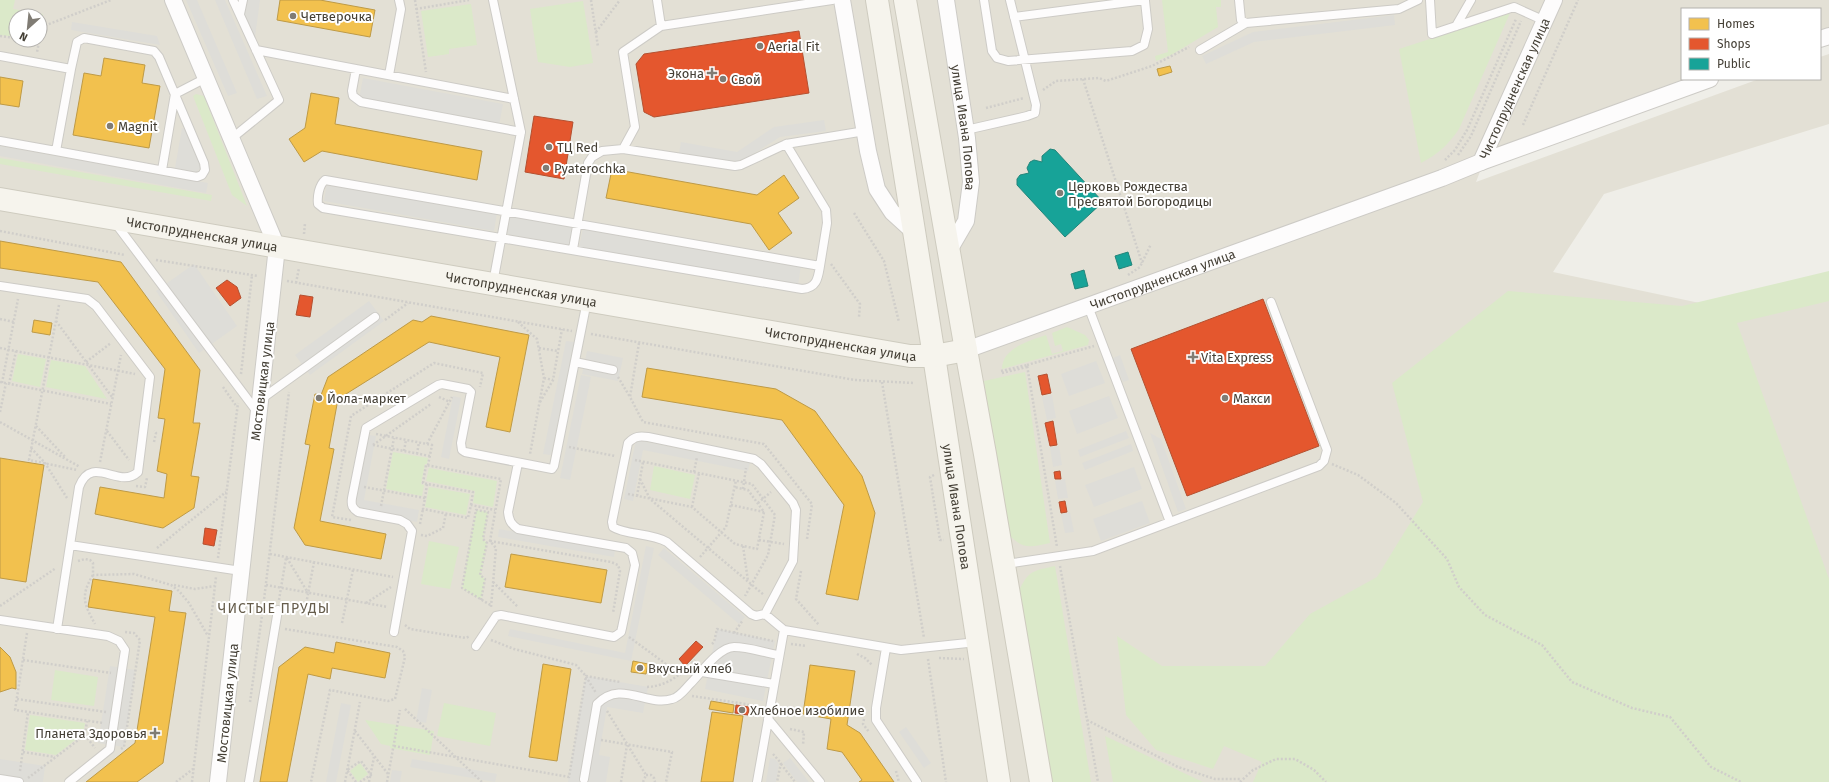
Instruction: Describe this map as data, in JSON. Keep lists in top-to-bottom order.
{
  "streets": {
    "main road": ["Чистопрудненская улица", "улица Ивана Попова"],
    "street": ["Мостовицкая улица"]
  },
  "crossings": [
    ["Чистопрудненская улица", "улица Ивана Попова"],
    ["Чистопрудненская улица", "Мостовицкая улица"]
  ],
  "districts": ["ЧИСТЫЕ ПРУДЫ"],
  "places": {
    "other": [
      "Четверочка",
      "Aerial Fit",
      "Свой",
      "Magnit",
      "ТЦ Red",
      "Pyaterochka",
      "Церковь Рождества Пресвятой Богородицы",
      "Йола-маркет",
      "Макси",
      "Вкусный хлеб",
      "Хлебное изобилие"
    ],
    "health": ["Экона", "Vita Express", "Планета Здоровья"]
  },
  "legend": ["Homes", "Shops", "Public"],
  "north": "bottom left"
}
